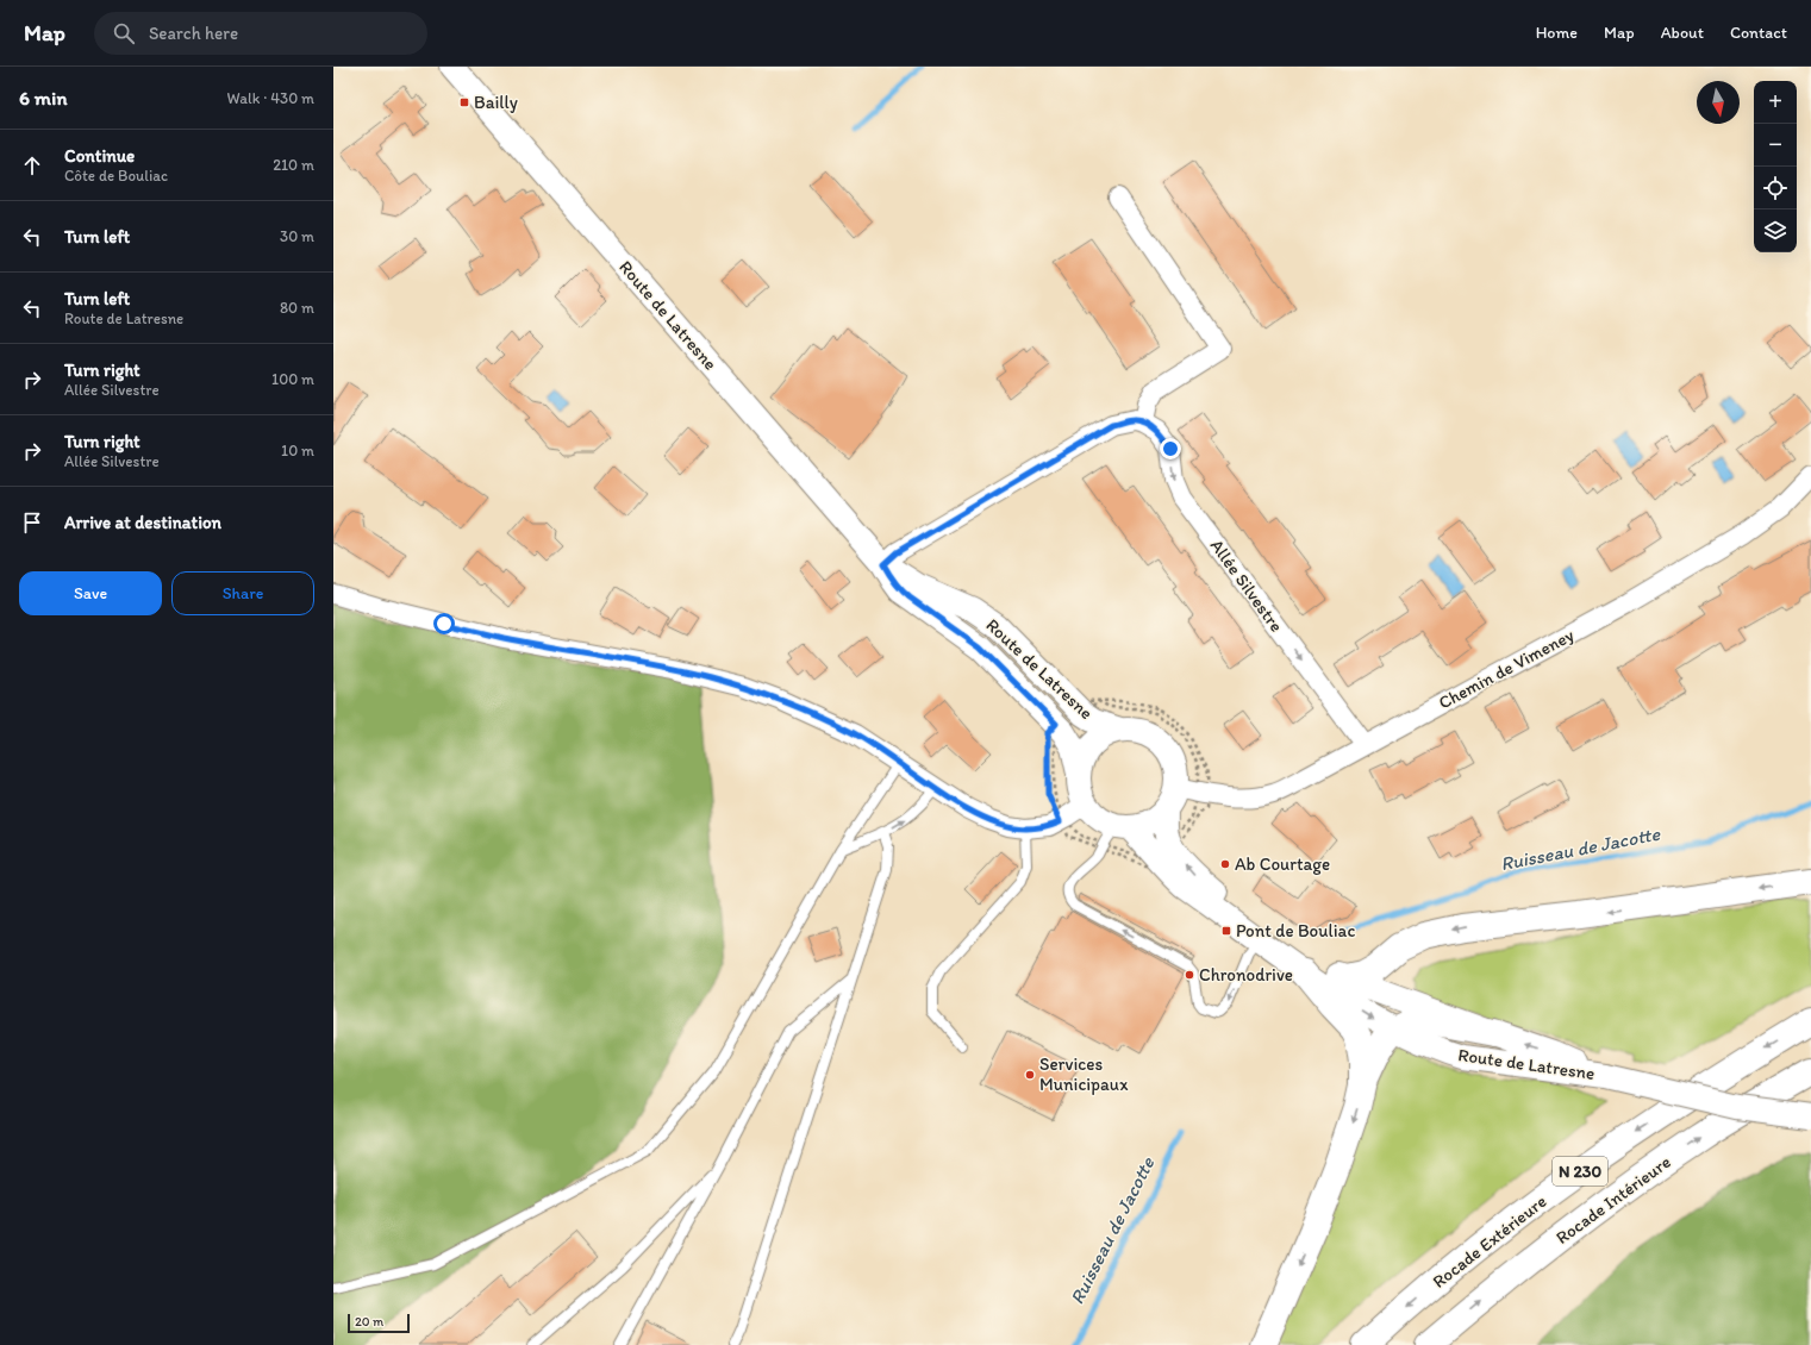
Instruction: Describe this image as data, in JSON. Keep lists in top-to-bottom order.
{
  "streets": {
    "highway": ["N 230", "Rocade Intérieure", "Rocade Extérieure"],
    "street": ["Route de Latresne", "Allée Silvestre", "Chemin de Vimeney"]
  },
  "crossings": [
    ["Route de Latresne", "Chemin de Vimeney"],
    ["Allée Silvestre", "Chemin de Vimeney"]
  ],
  "one_way": ["Allée Silvestre", "Rocade Intérieure", "Rocade Extérieure"],
  "water": ["Ruisseau de Jacotte"],
  "places": {
    "transit": ["Bailly", "Pont de Bouliac"],
    "other": ["Ab Courtage", "Chronodrive", "Services Municipaux"]
  },
  "scale_bar": "20 m",
  "north": "bottom",
  "page": {
    "header": "Map",
    "search": "Search here",
    "nav": [
      "Home",
      "Map",
      "About",
      "Contact"
    ],
    "heading": ["6 min", "Walk · 430 m"],
    "map_buttons": ["+", "−"],
    "list": [
      ["Continue", "Côte de Bouliac", "210 m"],
      ["Turn left", "30 m"],
      ["Turn left", "Route de Latresne", "80 m"],
      ["Turn right", "Allée Silvestre", "100 m"],
      ["Turn right", "Allée Silvestre", "10 m"],
      "Arrive at destination"
    ],
    "buttons": ["Save", "Share"],
    "scale": "20 m"
  }
}
